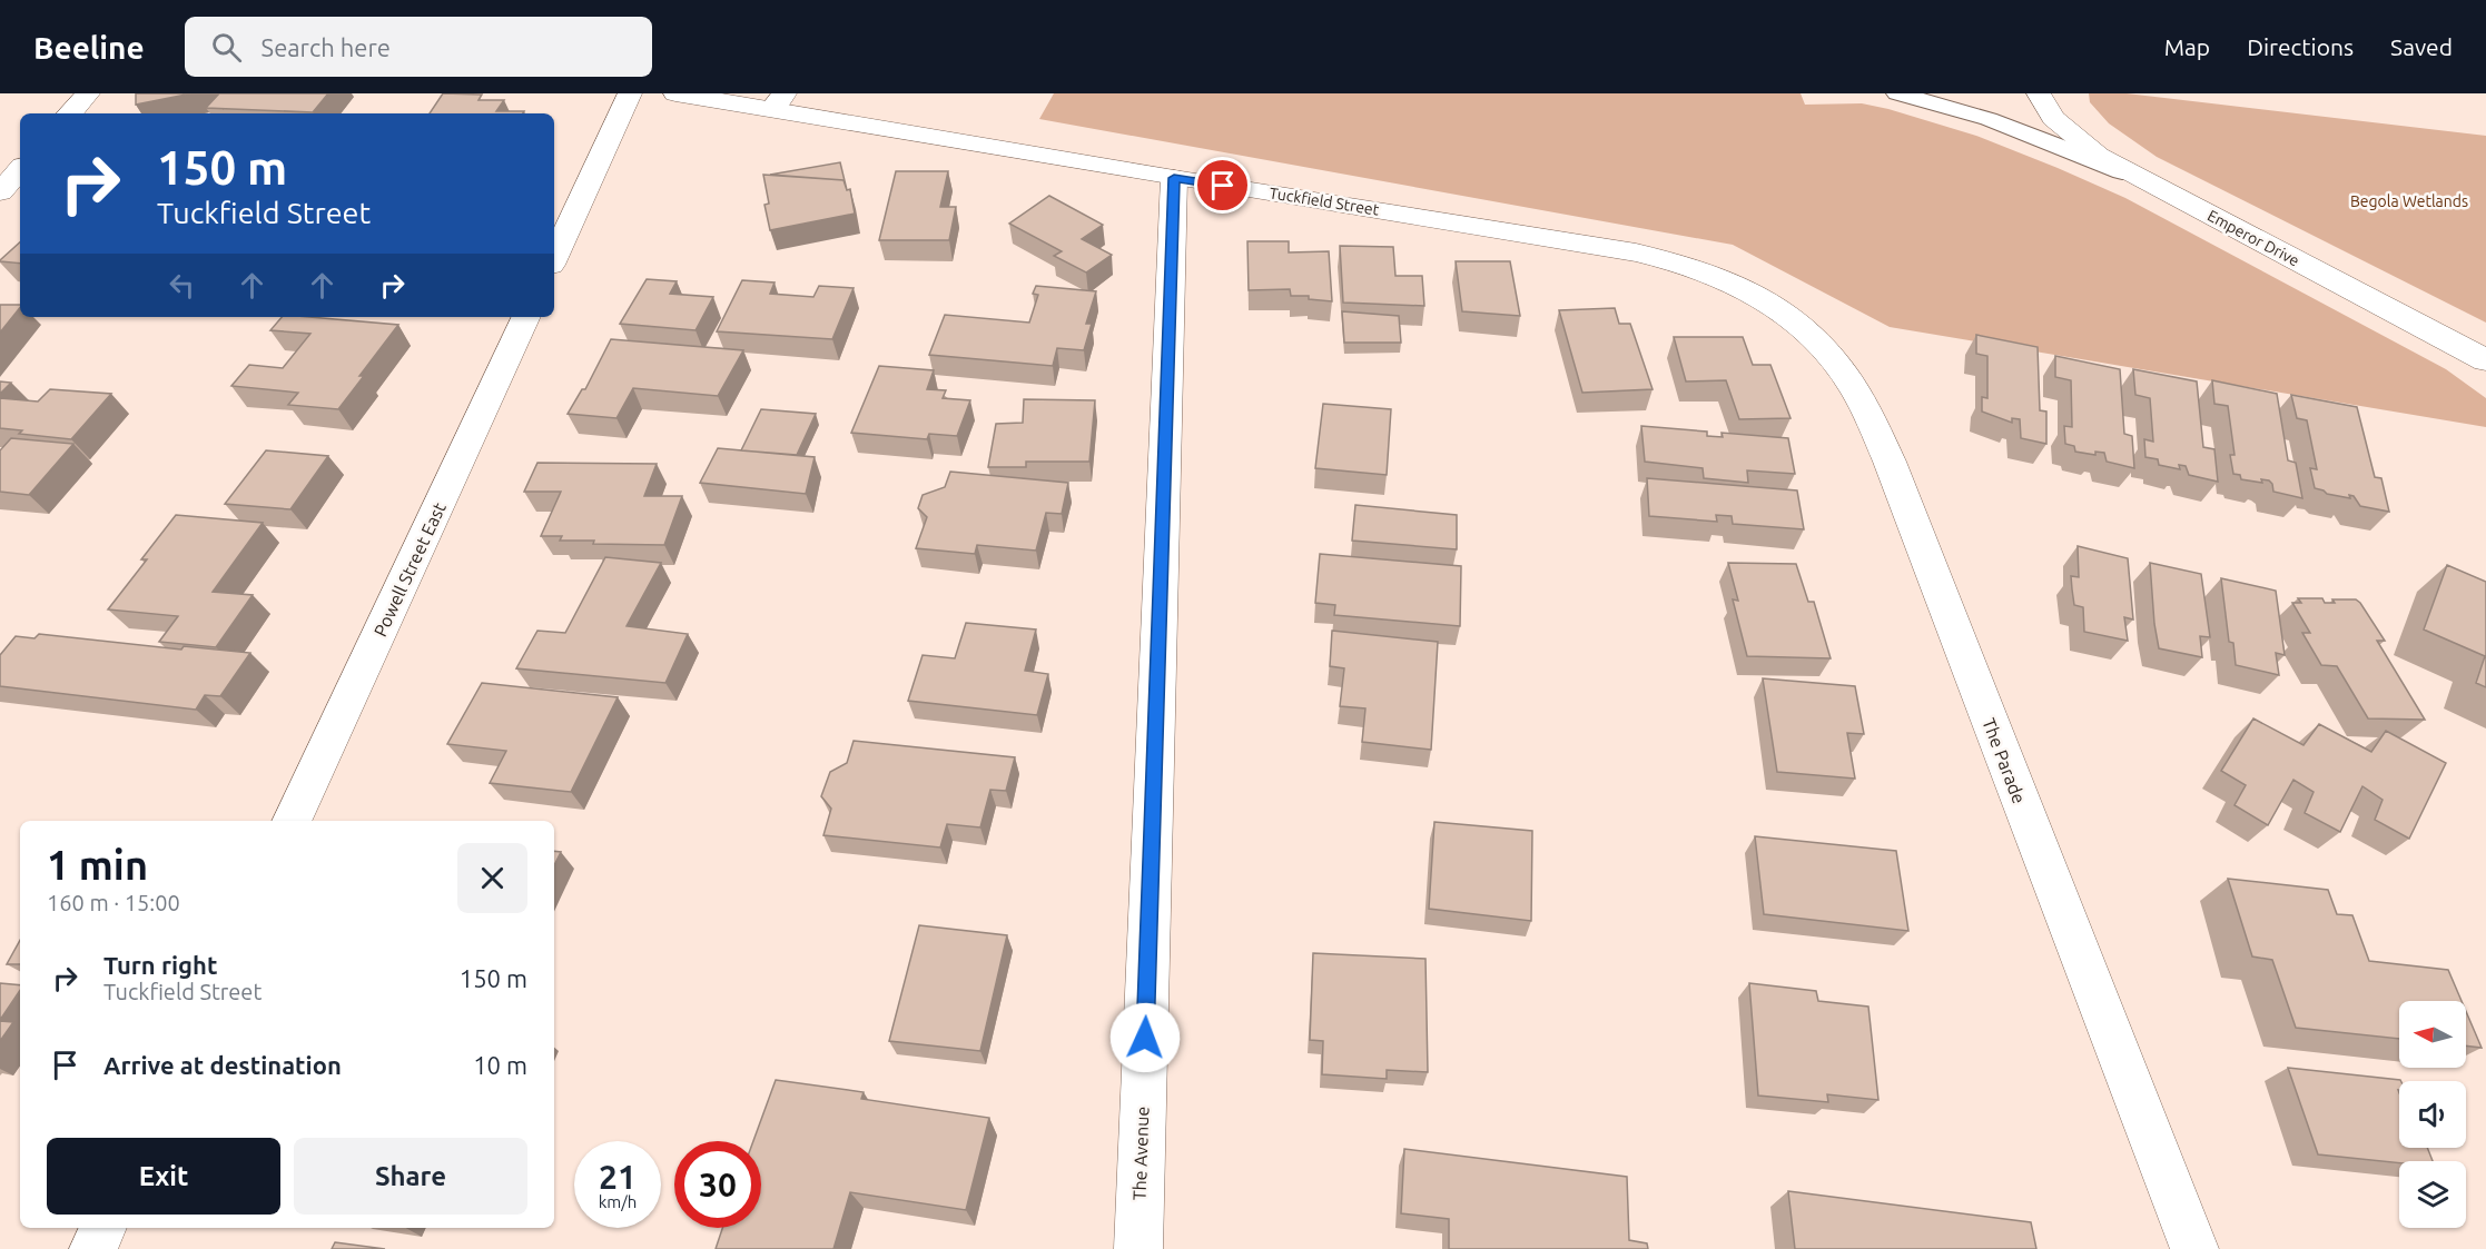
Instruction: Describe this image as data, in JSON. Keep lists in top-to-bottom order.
{
  "streets": {
    "street": [
      "Tuckfield Street",
      "Emperor Drive",
      "Powell Street East",
      "The Parade",
      "The Avenue"
    ]
  },
  "crossings": [
    ["Tuckfield Street", "The Parade"],
    ["Tuckfield Street", "The Avenue"]
  ],
  "parks": ["Begola Wetlands"],
  "north": "left",
  "page": {
    "header": "Beeline",
    "search": "Search here",
    "nav": ["Map", "Directions", "Saved"],
    "turn": ["150 m", "Tuckfield Street"],
    "heading": ["1 min", "160 m · 15:00"],
    "list": [
      {
        "name": "Turn right",
        "note": "Tuckfield Street",
        "value": "150 m"
      },
      {
        "name": "Arrive at destination",
        "value": "10 m"
      }
    ],
    "buttons": ["Exit", "Share"],
    "speed": "21 km/h",
    "limit": "30"
  }
}
